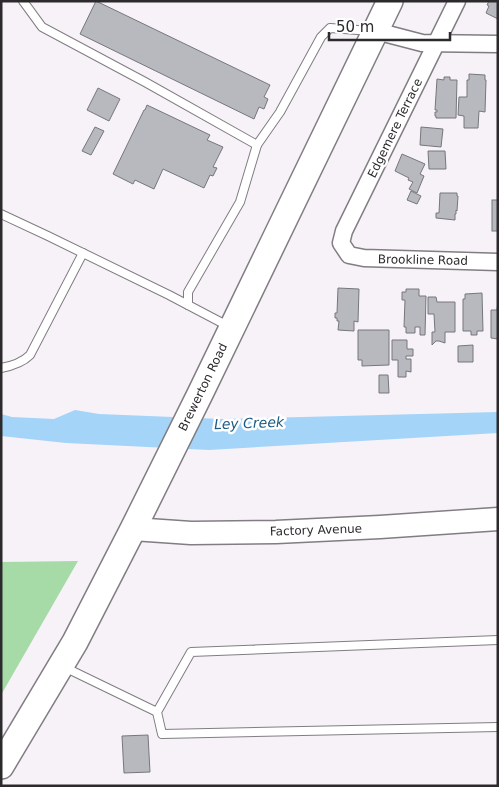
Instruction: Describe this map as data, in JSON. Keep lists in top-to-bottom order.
{
  "streets": {
    "main road": ["Brewerton Road"],
    "street": ["Edgemere Terrace", "Brookline Road", "Factory Avenue"]
  },
  "crossings": [
    ["Edgemere Terrace", "Brookline Road"],
    ["Brewerton Road", "Factory Avenue"]
  ],
  "water": ["Ley Creek"],
  "scale_bar": "50 m"
}
